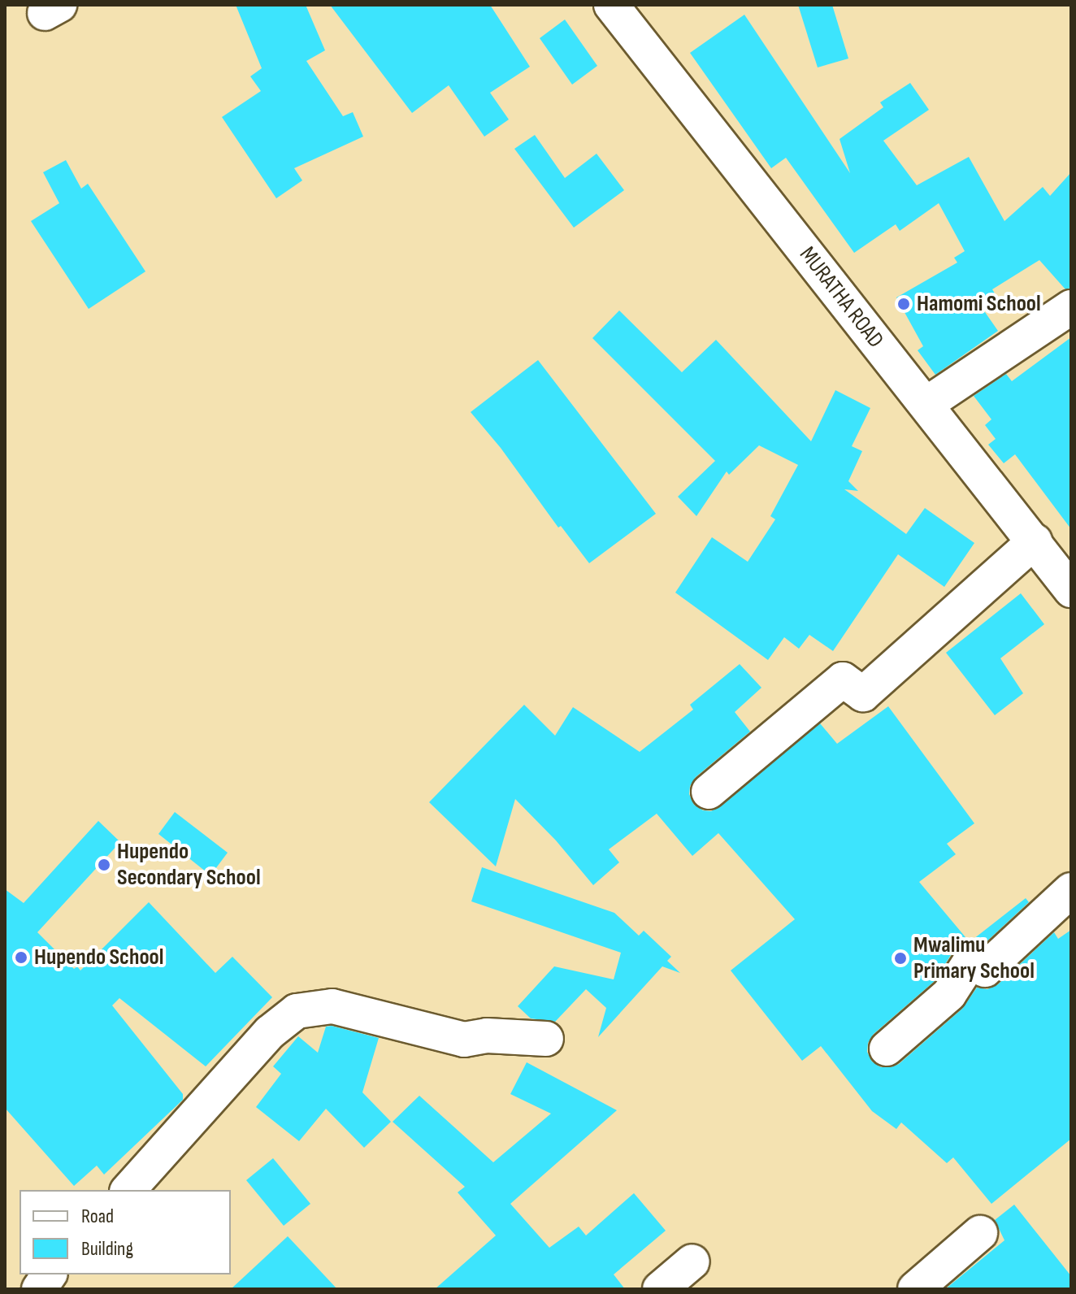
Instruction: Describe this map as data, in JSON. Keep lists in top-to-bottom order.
{
  "streets": {
    "street": ["MURATHA ROAD"]
  },
  "places": [
    "Hamomi School",
    "Hupendo Secondary School",
    "Hupendo School",
    "Mwalimu Primary School"
  ],
  "legend": ["Road", "Building"]
}
